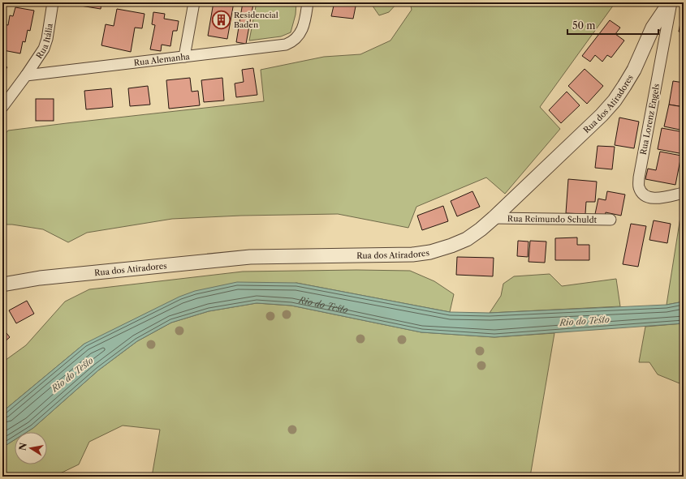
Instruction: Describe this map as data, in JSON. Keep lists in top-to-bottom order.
{
  "streets": {
    "street": [
      "Rua Itália",
      "Rua Alemanha",
      "Rua dos Atiradores",
      "Rua Lorenz Engels",
      "Rua Reimundo Schuldt"
    ]
  },
  "crossings": [
    ["Rua Itália", "Rua Alemanha"],
    ["Rua dos Atiradores", "Rua Lorenz Engels"],
    ["Rua dos Atiradores", "Rua Reimundo Schuldt"]
  ],
  "water": ["Rio do Testo"],
  "places": {
    "building": ["Residencial Baden"]
  },
  "scale_bar": "50 m",
  "north": "left"
}
